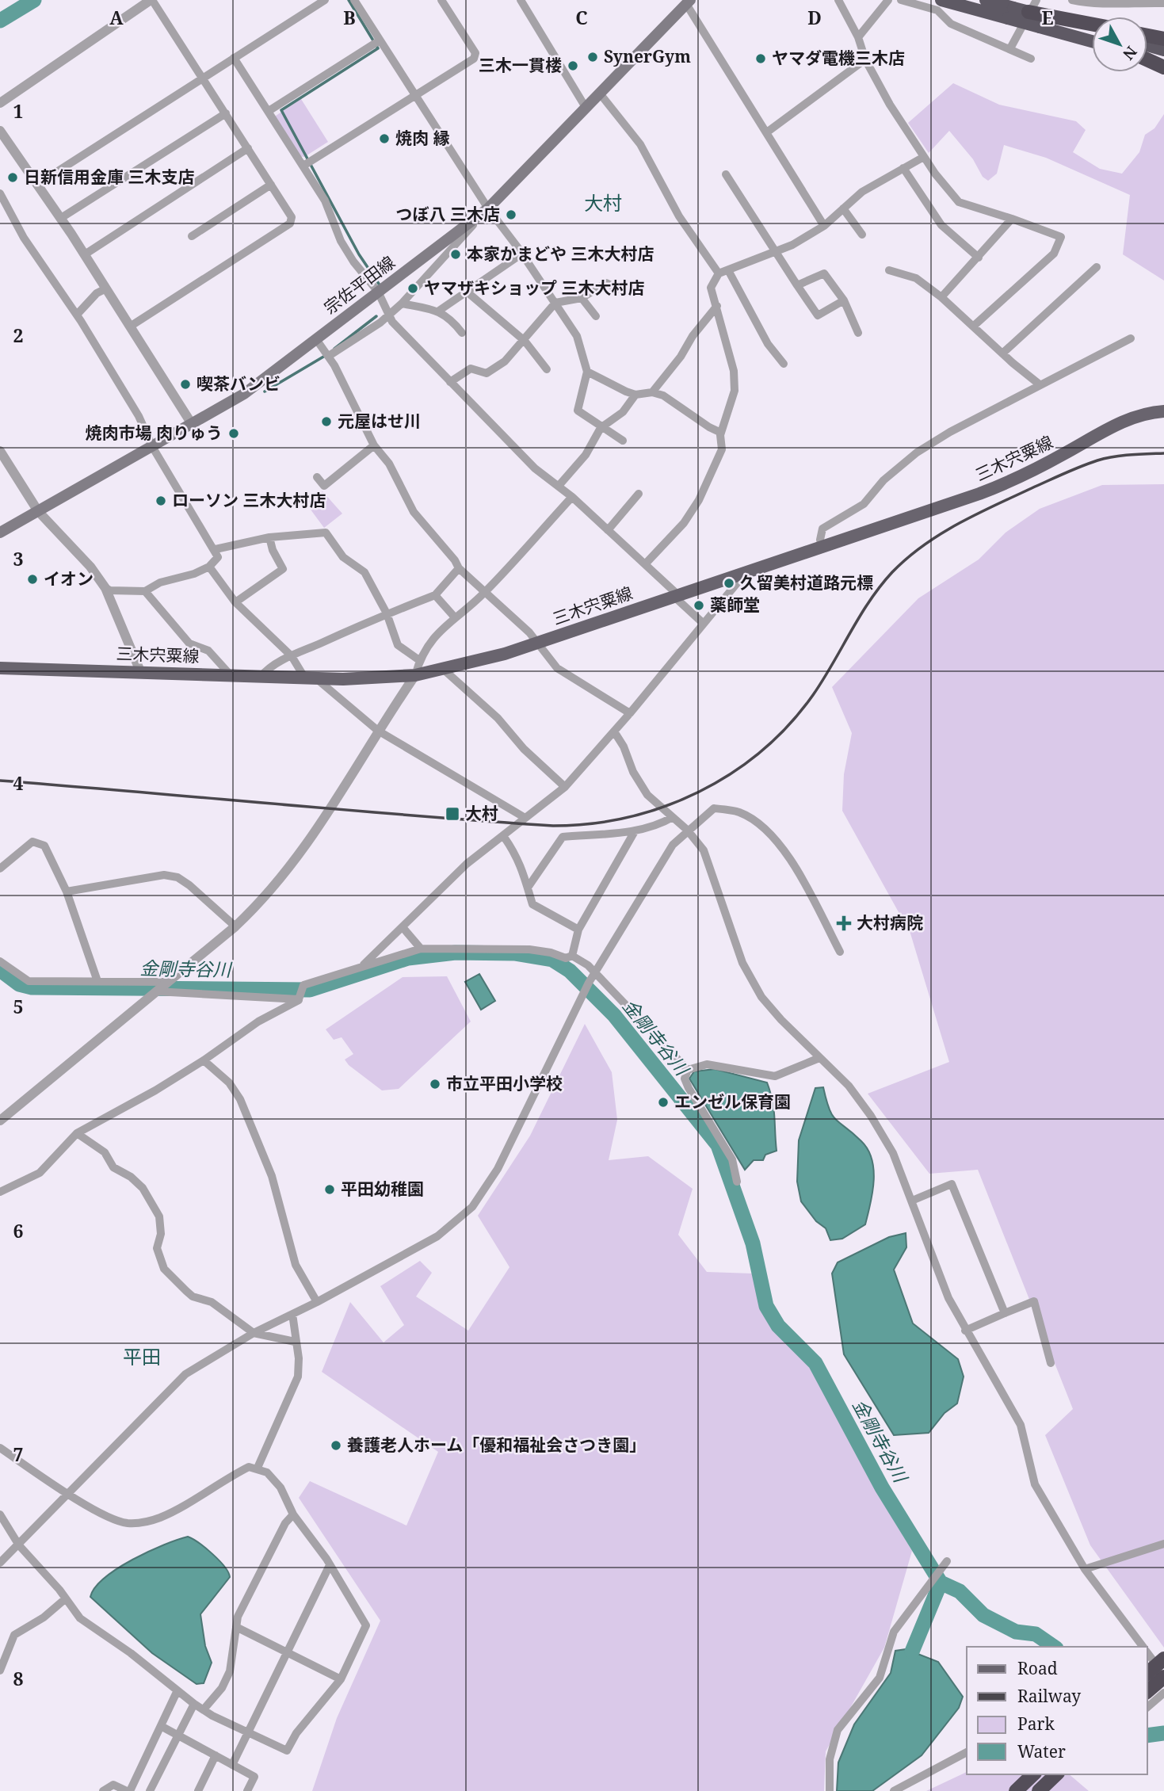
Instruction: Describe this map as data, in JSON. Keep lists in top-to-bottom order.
{
  "streets": {
    "main road": ["宗佐平田線", "三木宍粟線"]
  },
  "districts": ["大村", "平田"],
  "water": ["金剛寺谷川"],
  "places": {
    "other": [
      "SynerGym",
      "ヤマダ電機三木店",
      "三木一貫楼",
      "焼肉 縁",
      "日新信用金庫 三木支店",
      "つぼ八 三木店",
      "本家かまどや 三木大村店",
      "ヤマザキショップ 三木大村店",
      "喫茶バンビ",
      "元屋はせ川",
      "焼肉市場 肉りゅう",
      "ローソン 三木大村店",
      "イオン",
      "久留美村道路元標",
      "薬師堂",
      "市立平田小学校",
      "エンゼル保育園",
      "平田幼稚園",
      "養護老人ホーム「優和福祉会さつき園」"
    ],
    "transit": ["大村"],
    "health": ["大村病院"]
  },
  "legend": [
    "Road",
    "Railway",
    "Park",
    "Water"
  ],
  "north": "bottom right",
  "grid": {
    "columns": [
      "A",
      "B",
      "C",
      "D",
      "E"
    ],
    "rows": [
      "1",
      "2",
      "3",
      "4",
      "5",
      "6",
      "7",
      "8"
    ]
  }
}
